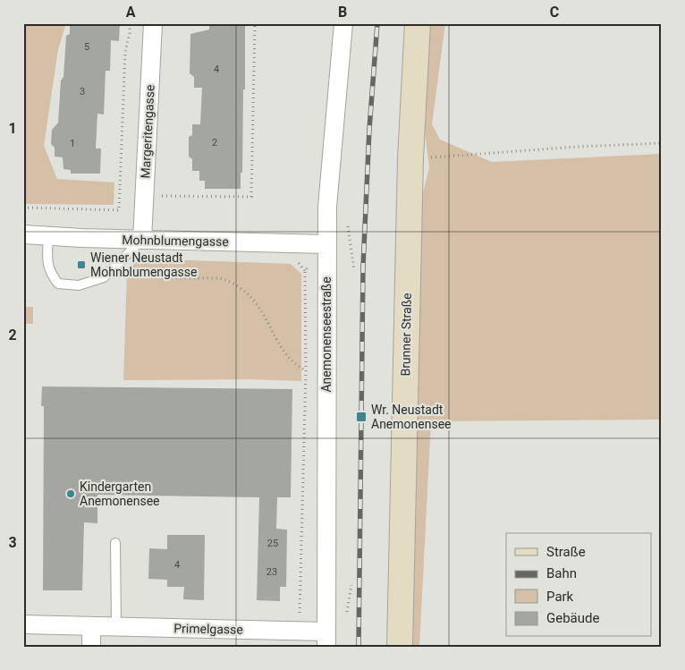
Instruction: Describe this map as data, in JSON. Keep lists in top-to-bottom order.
{
  "streets": {
    "main road": ["Brunner Straße"],
    "street": [
      "Margeritengasse",
      "Mohnblumengasse",
      "Anemonenseestraße",
      "Primelgasse"
    ]
  },
  "crossings": [
    ["Margeritengasse", "Mohnblumengasse"],
    ["Mohnblumengasse", "Anemonenseestraße"],
    ["Anemonenseestraße", "Primelgasse"]
  ],
  "places": {
    "transit": ["Wiener Neustadt Mohnblumengasse", "Wr. Neustadt Anemonensee"],
    "other": ["Kindergarten Anemonensee"]
  },
  "house_numbers": [
    "5",
    "4",
    "3",
    "2",
    "1",
    "25",
    "4",
    "23"
  ],
  "legend": [
    "Straße",
    "Bahn",
    "Park",
    "Gebäude"
  ],
  "grid": {
    "columns": ["A", "B", "C"],
    "rows": ["1", "2", "3"]
  }
}
